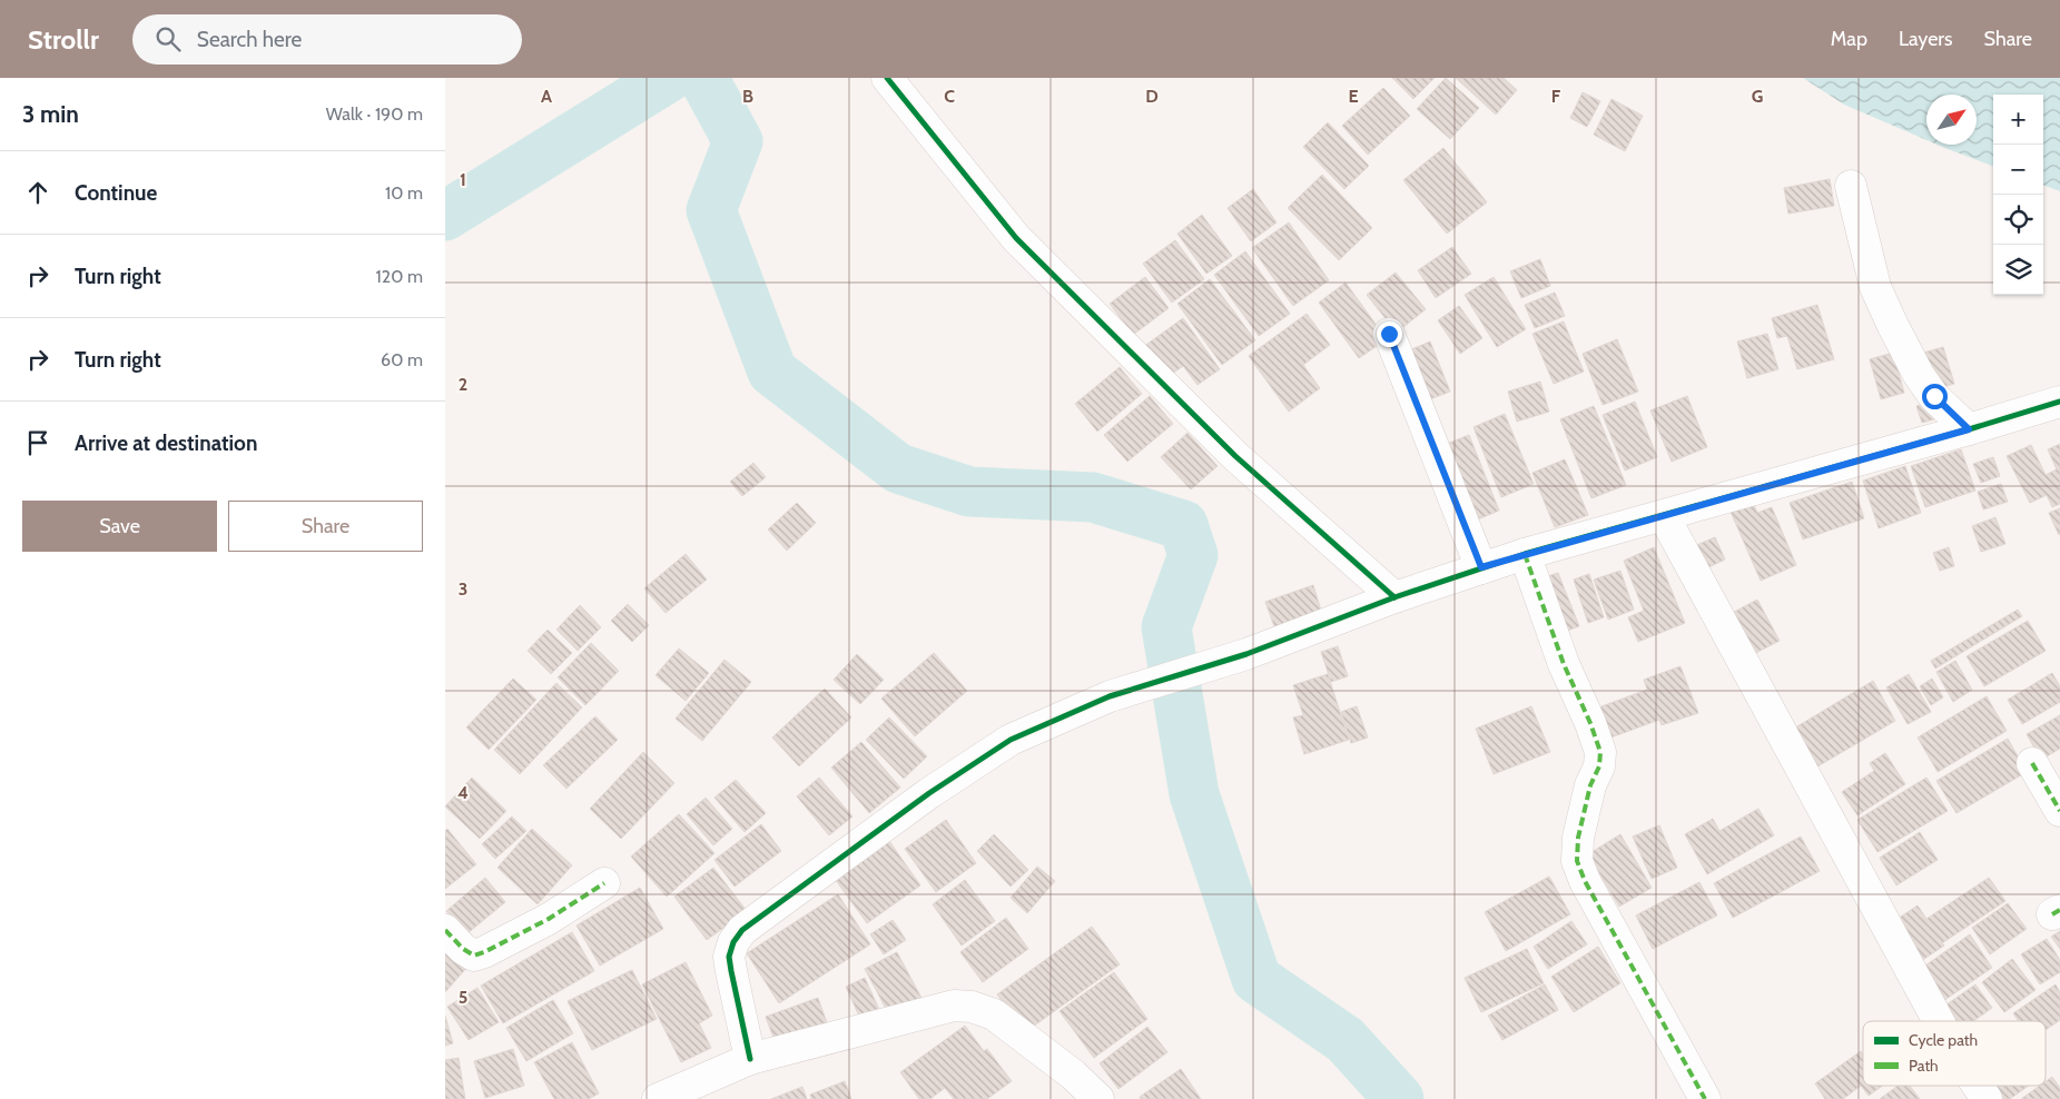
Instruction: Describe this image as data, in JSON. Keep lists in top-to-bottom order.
{
  "legend": ["Cycle path", "Path"],
  "north": "top right",
  "page": {
    "header": "Strollr",
    "search": "Search here",
    "nav": ["Map", "Layers", "Share"],
    "heading": ["3 min", "Walk · 190 m"],
    "map_buttons": ["+", "−"],
    "list": [
      ["Continue", "10 m"],
      ["Turn right", "120 m"],
      ["Turn right", "60 m"],
      "Arrive at destination"
    ],
    "buttons": ["Save", "Share"]
  },
  "grid": {
    "columns": [
      "A",
      "B",
      "C",
      "D",
      "E",
      "F",
      "G"
    ],
    "rows": [
      "1",
      "2",
      "3",
      "4",
      "5"
    ]
  }
}
